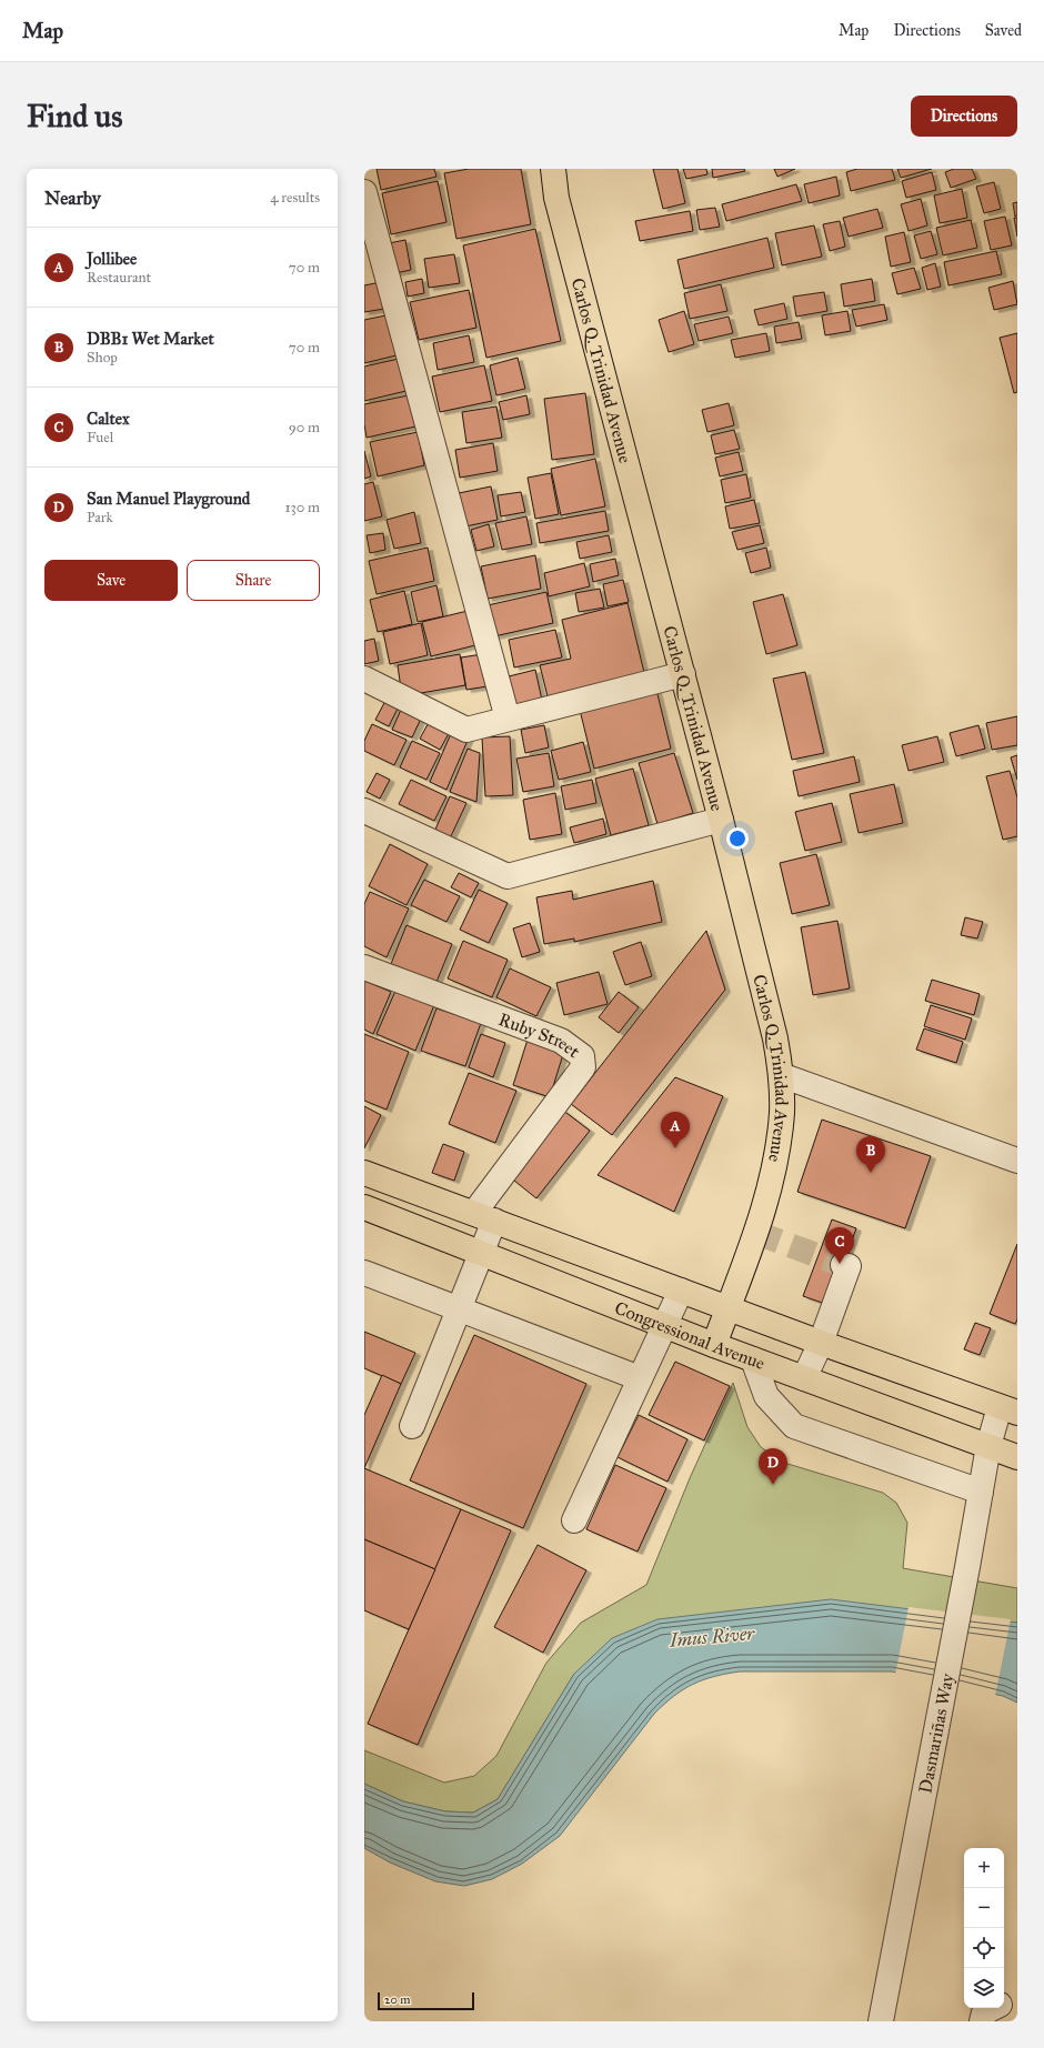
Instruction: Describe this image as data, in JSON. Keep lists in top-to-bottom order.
{
  "streets": {
    "main road": ["Carlos Q. Trinidad Avenue", "Congressional Avenue"],
    "street": ["Ruby Street", "Dasmariñas Way"]
  },
  "crossings": [
    ["Carlos Q. Trinidad Avenue", "Congressional Avenue"],
    ["Ruby Street", "Congressional Avenue"],
    ["Congressional Avenue", "Dasmariñas Way"]
  ],
  "water": ["Imus River"],
  "scale_bar": "20 m",
  "page": {
    "header": "Map",
    "nav": ["Map", "Directions", "Saved"],
    "buttons": [
      "Directions",
      ["Save", "Share"]
    ],
    "title": "Find us",
    "heading": ["Nearby", "4 results"],
    "list": [
      {
        "mark": "A",
        "name": "Jollibee",
        "note": "Restaurant",
        "value": "70 m"
      },
      {
        "mark": "B",
        "name": "DBB1 Wet Market",
        "note": "Shop",
        "value": "70 m"
      },
      {
        "mark": "C",
        "name": "Caltex",
        "note": "Fuel",
        "value": "90 m"
      },
      {
        "mark": "D",
        "name": "San Manuel Playground",
        "note": "Park",
        "value": "130 m"
      }
    ],
    "pins": [
      "A",
      "B",
      "C",
      "D"
    ],
    "map_buttons": ["+", "−"],
    "scale": "20 m"
  }
}
